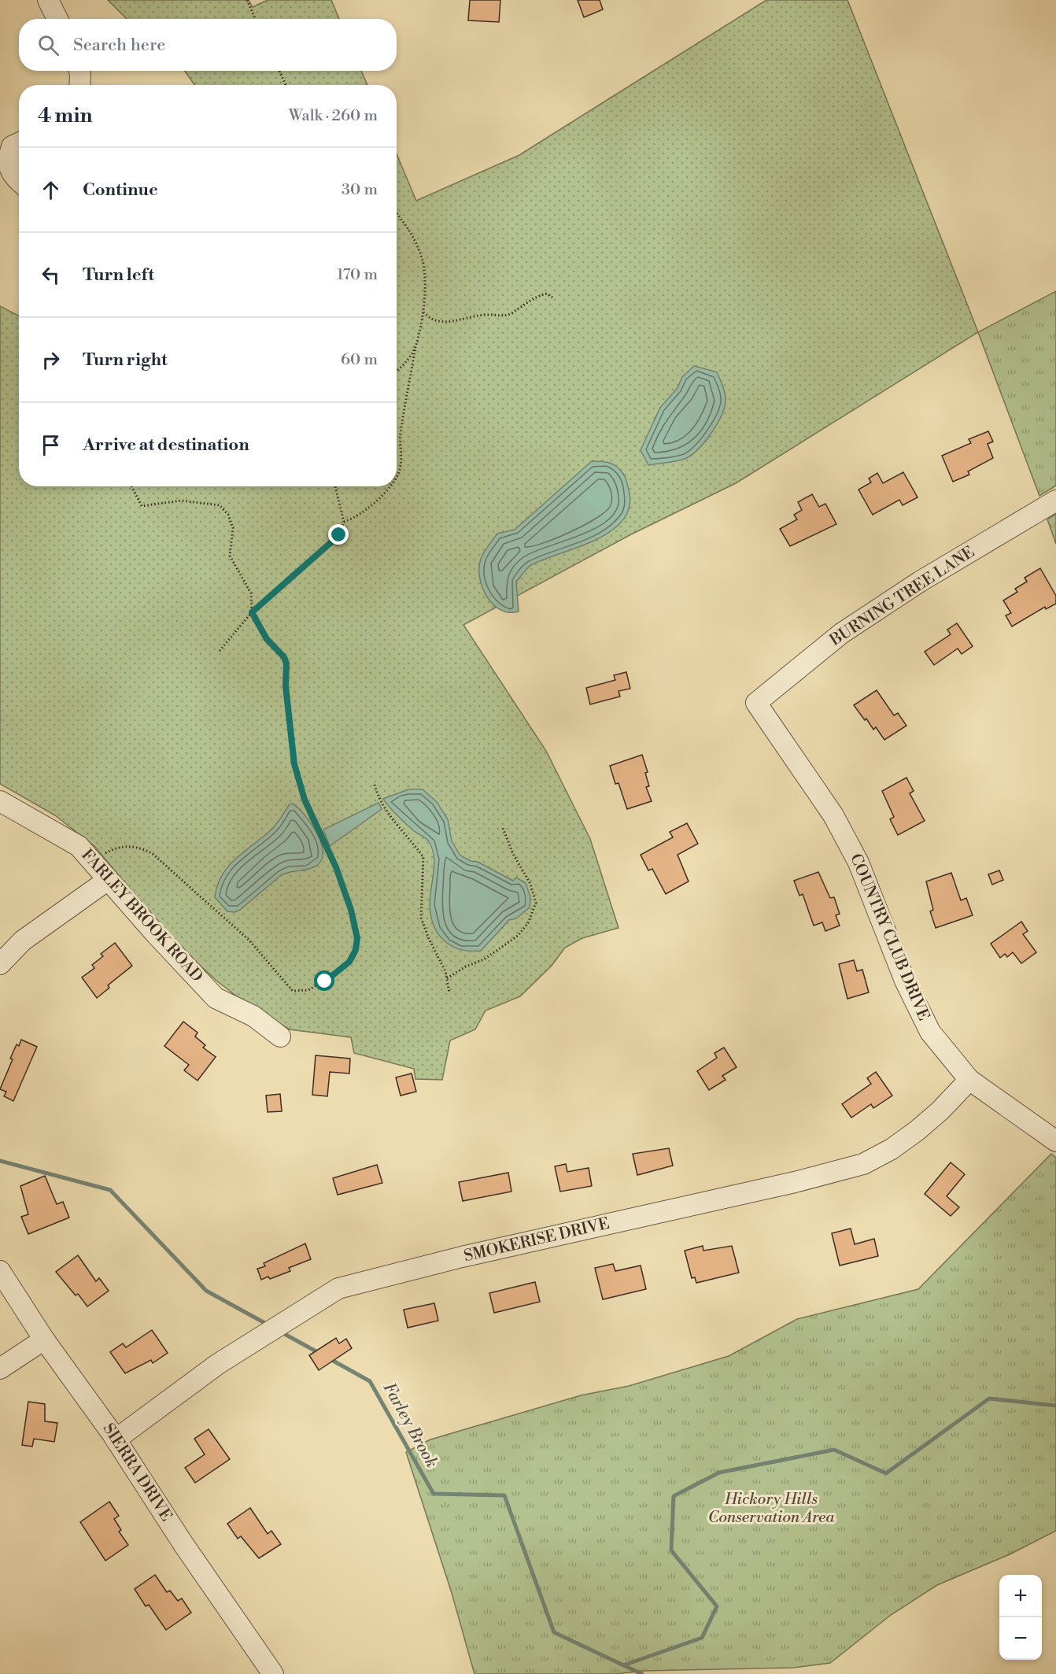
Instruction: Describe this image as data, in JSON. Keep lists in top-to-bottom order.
{
  "streets": {
    "street": [
      "BURNING TREE LANE",
      "FARLEY BROOK ROAD",
      "COUNTRY CLUB DRIVE",
      "SMOKERISE DRIVE",
      "SIERRA DRIVE"
    ]
  },
  "crossings": [
    ["BURNING TREE LANE", "COUNTRY CLUB DRIVE"],
    ["COUNTRY CLUB DRIVE", "SMOKERISE DRIVE"],
    ["SMOKERISE DRIVE", "SIERRA DRIVE"]
  ],
  "water": ["Farley Brook"],
  "parks": ["Hickory Hills Conservation Area"],
  "page": {
    "search": "Search here",
    "heading": ["4 min", "Walk · 260 m"],
    "list": [
      ["Continue", "30 m"],
      ["Turn left", "170 m"],
      ["Turn right", "60 m"],
      "Arrive at destination"
    ],
    "map_buttons": ["+", "−"]
  }
}
